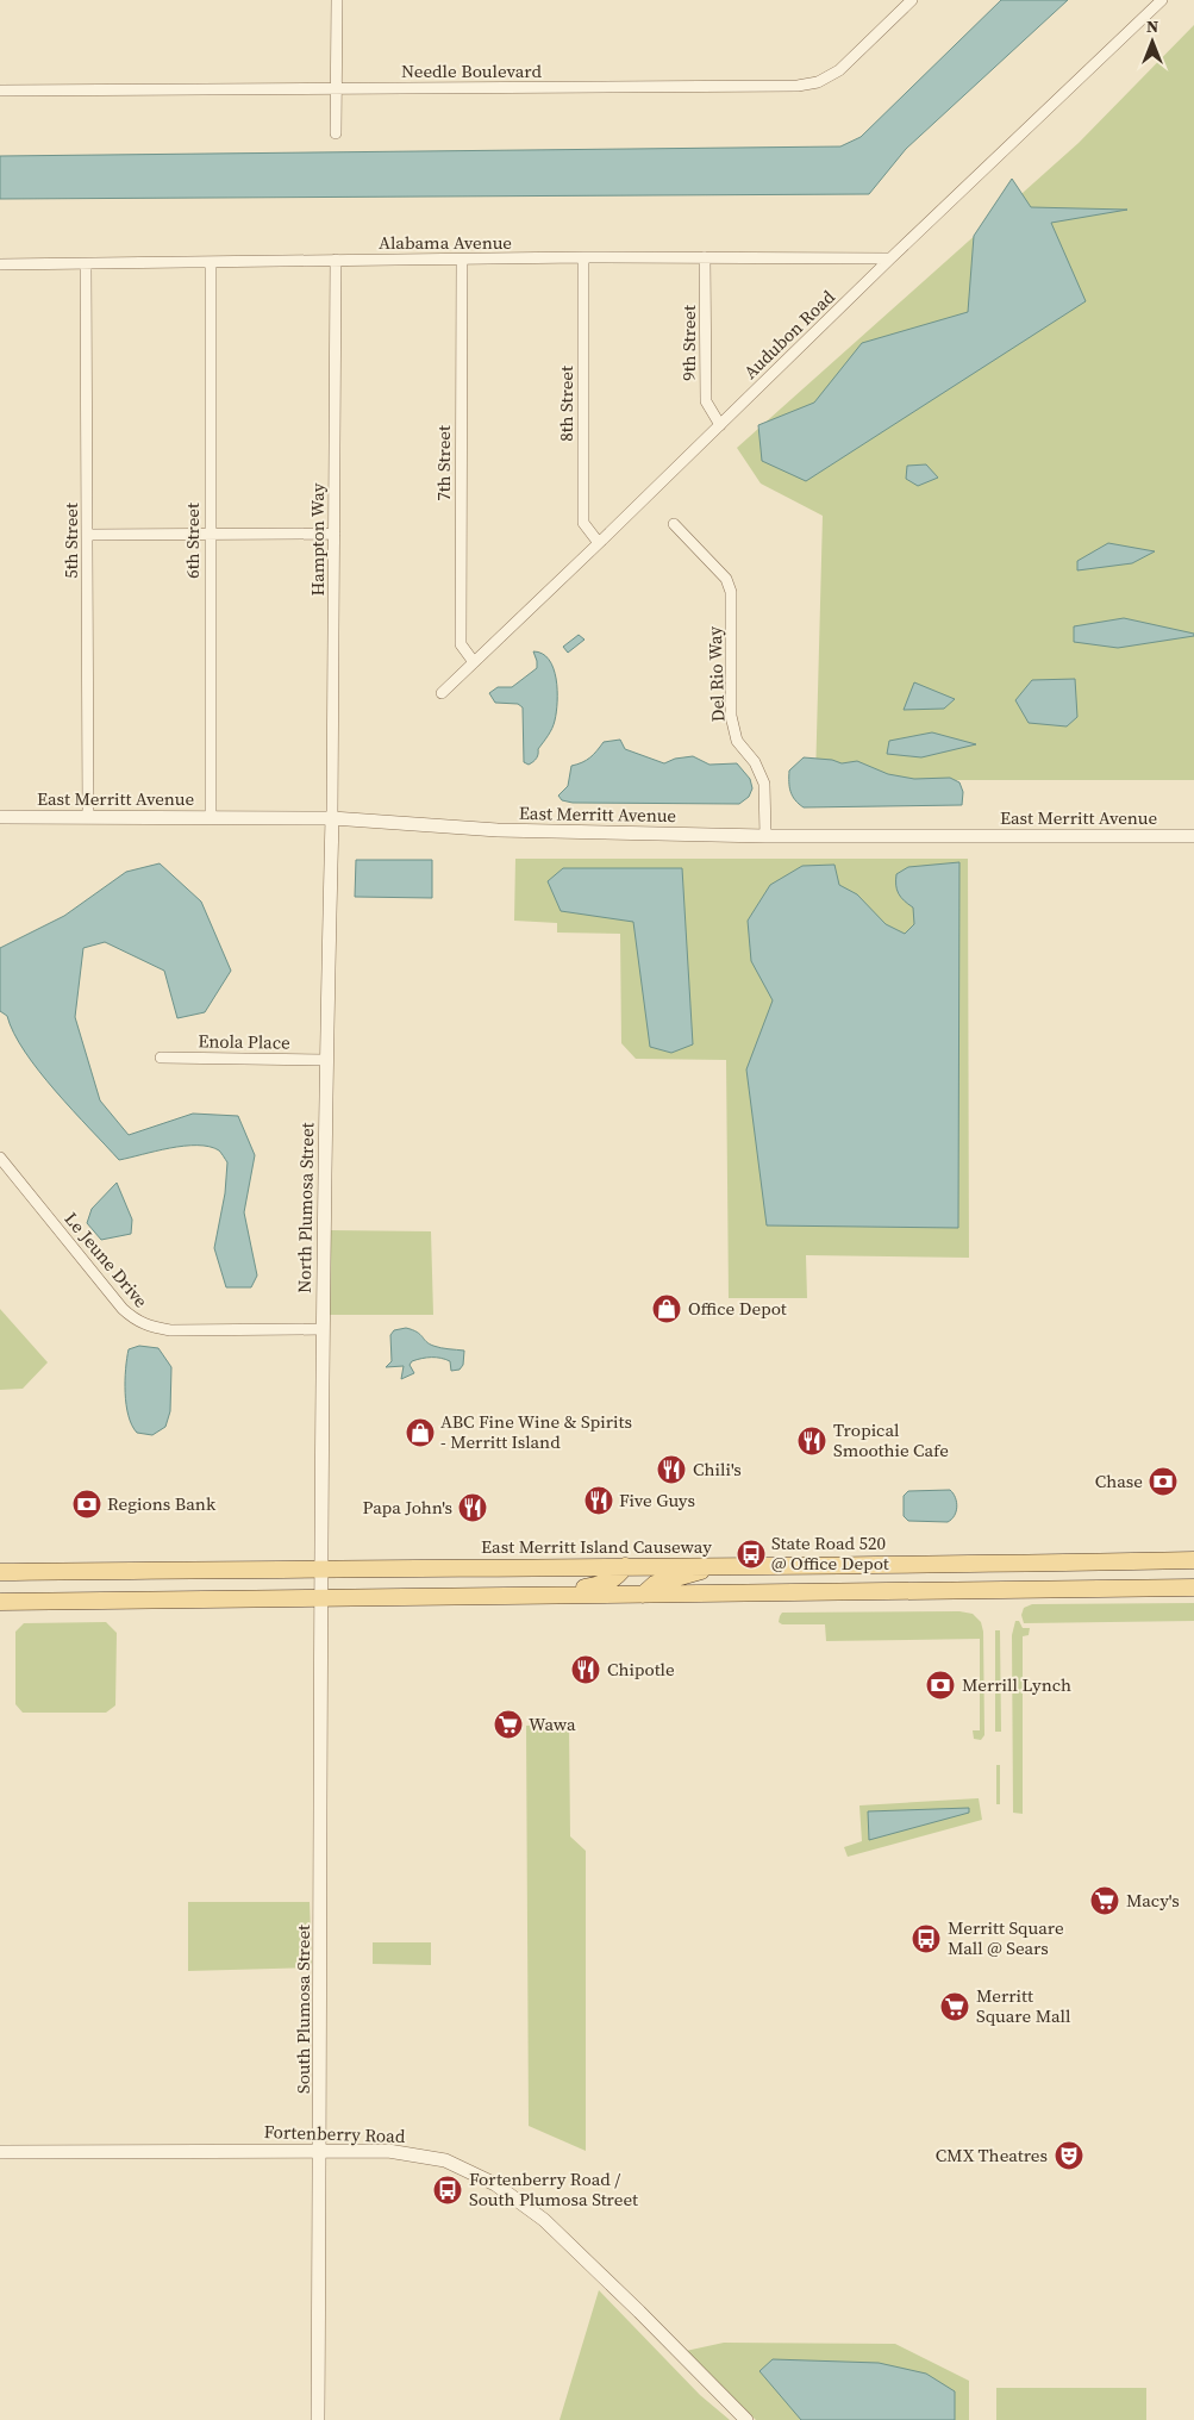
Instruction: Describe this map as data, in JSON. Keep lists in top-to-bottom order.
{
  "streets": {
    "main road": ["East Merritt Island Causeway"],
    "street": [
      "Needle Boulevard",
      "Alabama Avenue",
      "Audubon Road",
      "9th Street",
      "8th Street",
      "7th Street",
      "Hampton Way",
      "5th Street",
      "6th Street",
      "Del Rio Way",
      "East Merritt Avenue",
      "Enola Place",
      "North Plumosa Street",
      "Le Jeune Drive",
      "South Plumosa Street",
      "Fortenberry Road"
    ]
  },
  "crossings": [
    ["Alabama Avenue", "Audubon Road"],
    ["Alabama Avenue", "9th Street"],
    ["Alabama Avenue", "8th Street"],
    ["Alabama Avenue", "7th Street"],
    ["Alabama Avenue", "Hampton Way"],
    ["Alabama Avenue", "5th Street"],
    ["Alabama Avenue", "6th Street"],
    ["Audubon Road", "9th Street"],
    ["Audubon Road", "8th Street"],
    ["Audubon Road", "7th Street"],
    ["Hampton Way", "East Merritt Avenue"],
    ["Hampton Way", "North Plumosa Street"],
    ["5th Street", "East Merritt Avenue"],
    ["6th Street", "East Merritt Avenue"],
    ["Del Rio Way", "East Merritt Avenue"],
    ["East Merritt Avenue", "North Plumosa Street"],
    ["Enola Place", "North Plumosa Street"],
    ["North Plumosa Street", "Le Jeune Drive"],
    ["North Plumosa Street", "East Merritt Island Causeway"],
    ["North Plumosa Street", "South Plumosa Street"],
    ["South Plumosa Street", "Fortenberry Road"]
  ],
  "places": {
    "shop": ["Office Depot", "ABC Fine Wine & Spirits - Merritt Island"],
    "restaurant": [
      "Tropical Smoothie Cafe",
      "Chili's",
      "Five Guys",
      "Papa John's",
      "Chipotle"
    ],
    "bank": ["Chase", "Regions Bank", "Merrill Lynch"],
    "bus stop": ["State Road 520 @ Office Depot", "Merritt Square Mall @ Sears", "Fortenberry Road / South Plumosa Street"],
    "supermarket": ["Wawa", "Macy's", "Merritt Square Mall"],
    "theatre": ["CMX Theatres"]
  },
  "north": "top"
}
